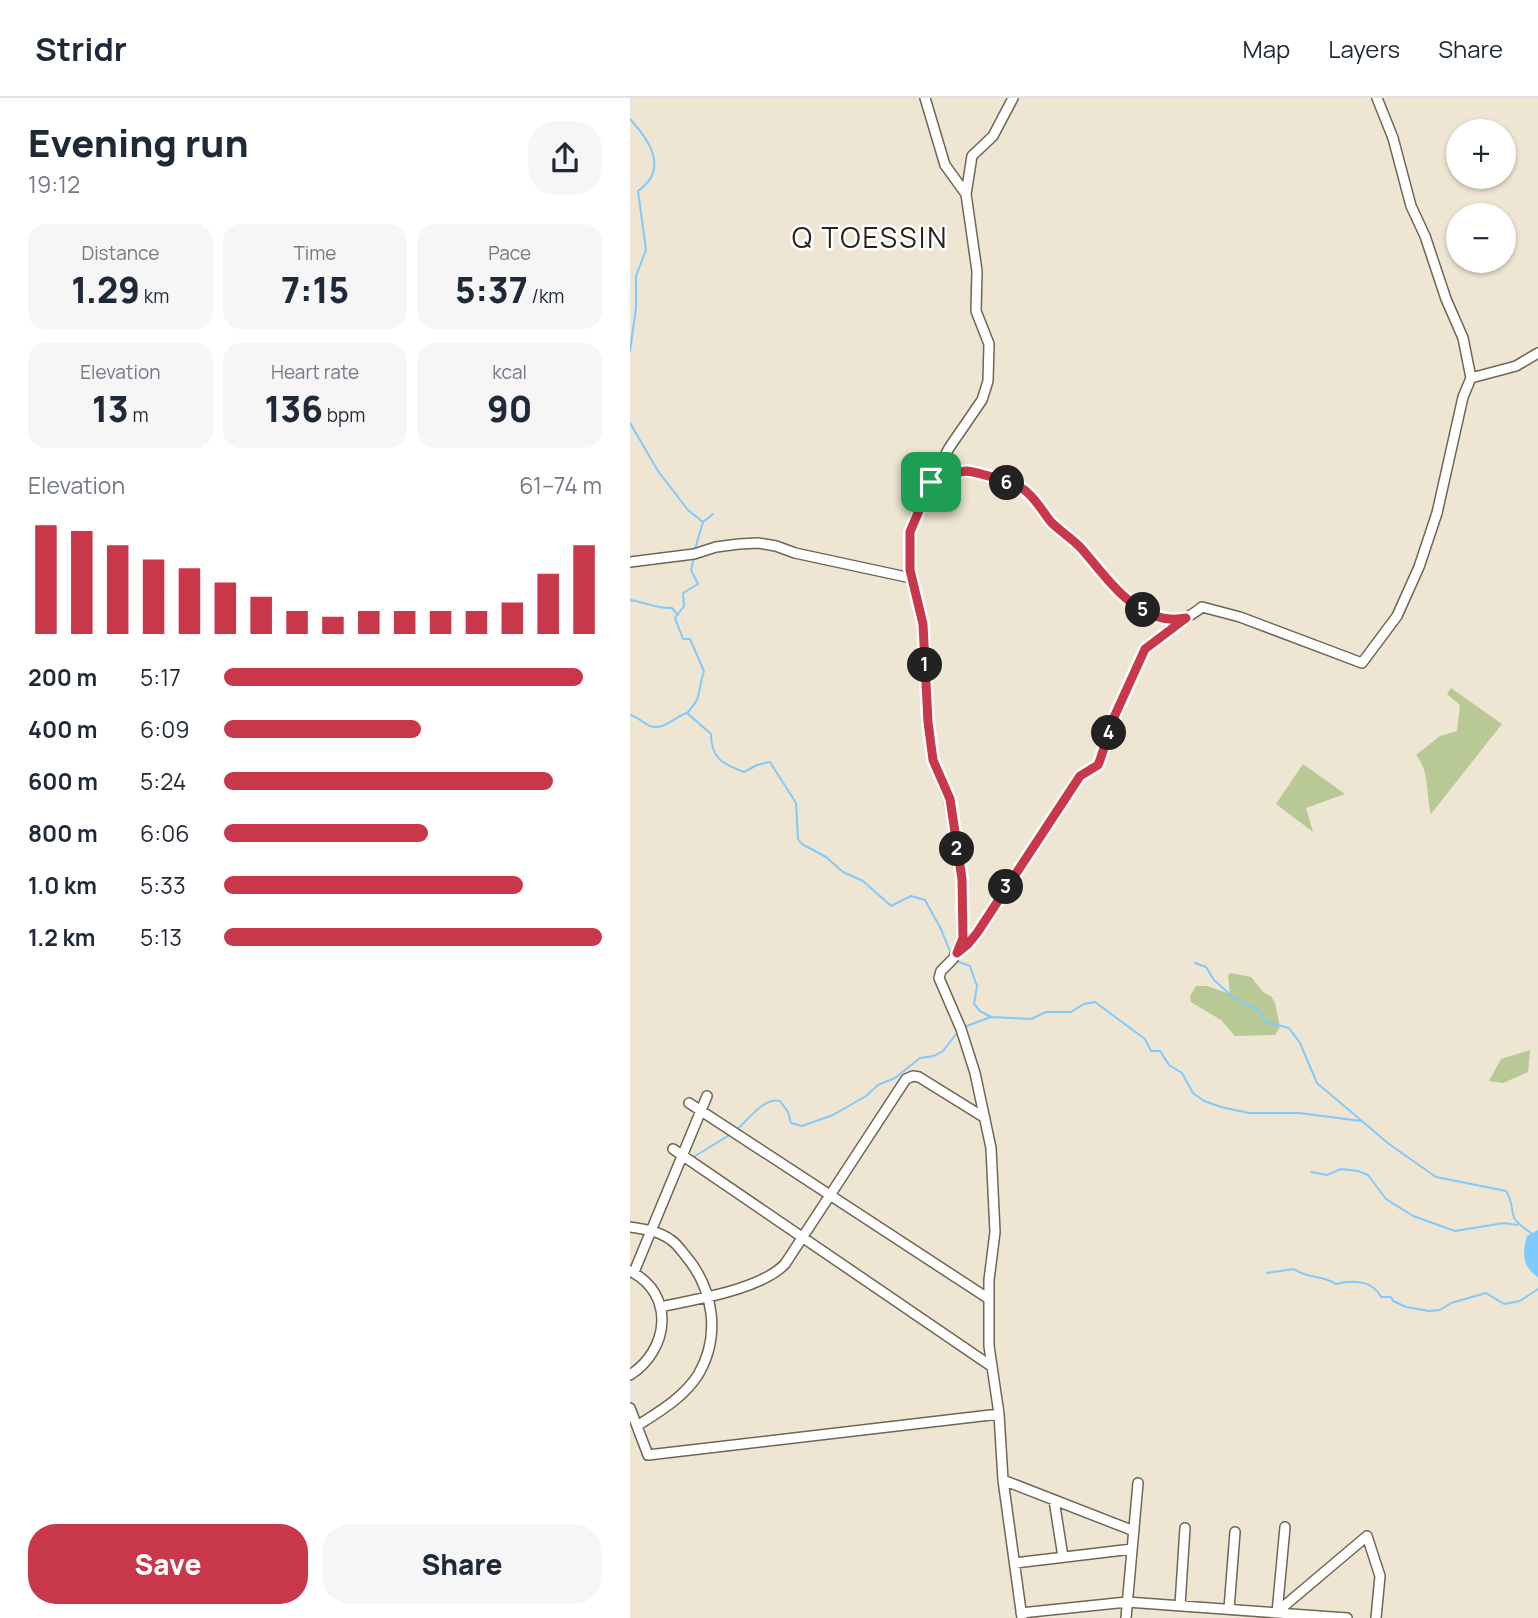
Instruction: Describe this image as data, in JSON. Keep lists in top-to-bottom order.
{
  "districts": ["Q TOESSIN"],
  "page": {
    "header": "Stridr",
    "nav": ["Map", "Layers", "Share"],
    "heading": ["Evening run", "19:12"],
    "map_buttons": ["+", "−"],
    "stats": [
      ["Distance", "1.29 km"],
      ["Time", "7:15"],
      ["Pace", "5:37 /km"],
      ["Elevation", "13 m"],
      ["Heart rate", "136 bpm"],
      ["kcal", "90"]
    ],
    "chart": ["Elevation", "61–74 m"],
    "pins": [
      "6",
      "5",
      "1",
      "4",
      "2",
      "3"
    ],
    "list": [
      {
        "name": "200 m",
        "note": "5:17"
      },
      {
        "name": "400 m",
        "note": "6:09"
      },
      {
        "name": "600 m",
        "note": "5:24"
      },
      {
        "name": "800 m",
        "note": "6:06"
      },
      {
        "name": "1.0 km",
        "note": "5:33"
      },
      {
        "name": "1.2 km",
        "note": "5:13"
      }
    ],
    "buttons": ["Save", "Share"]
  }
}
